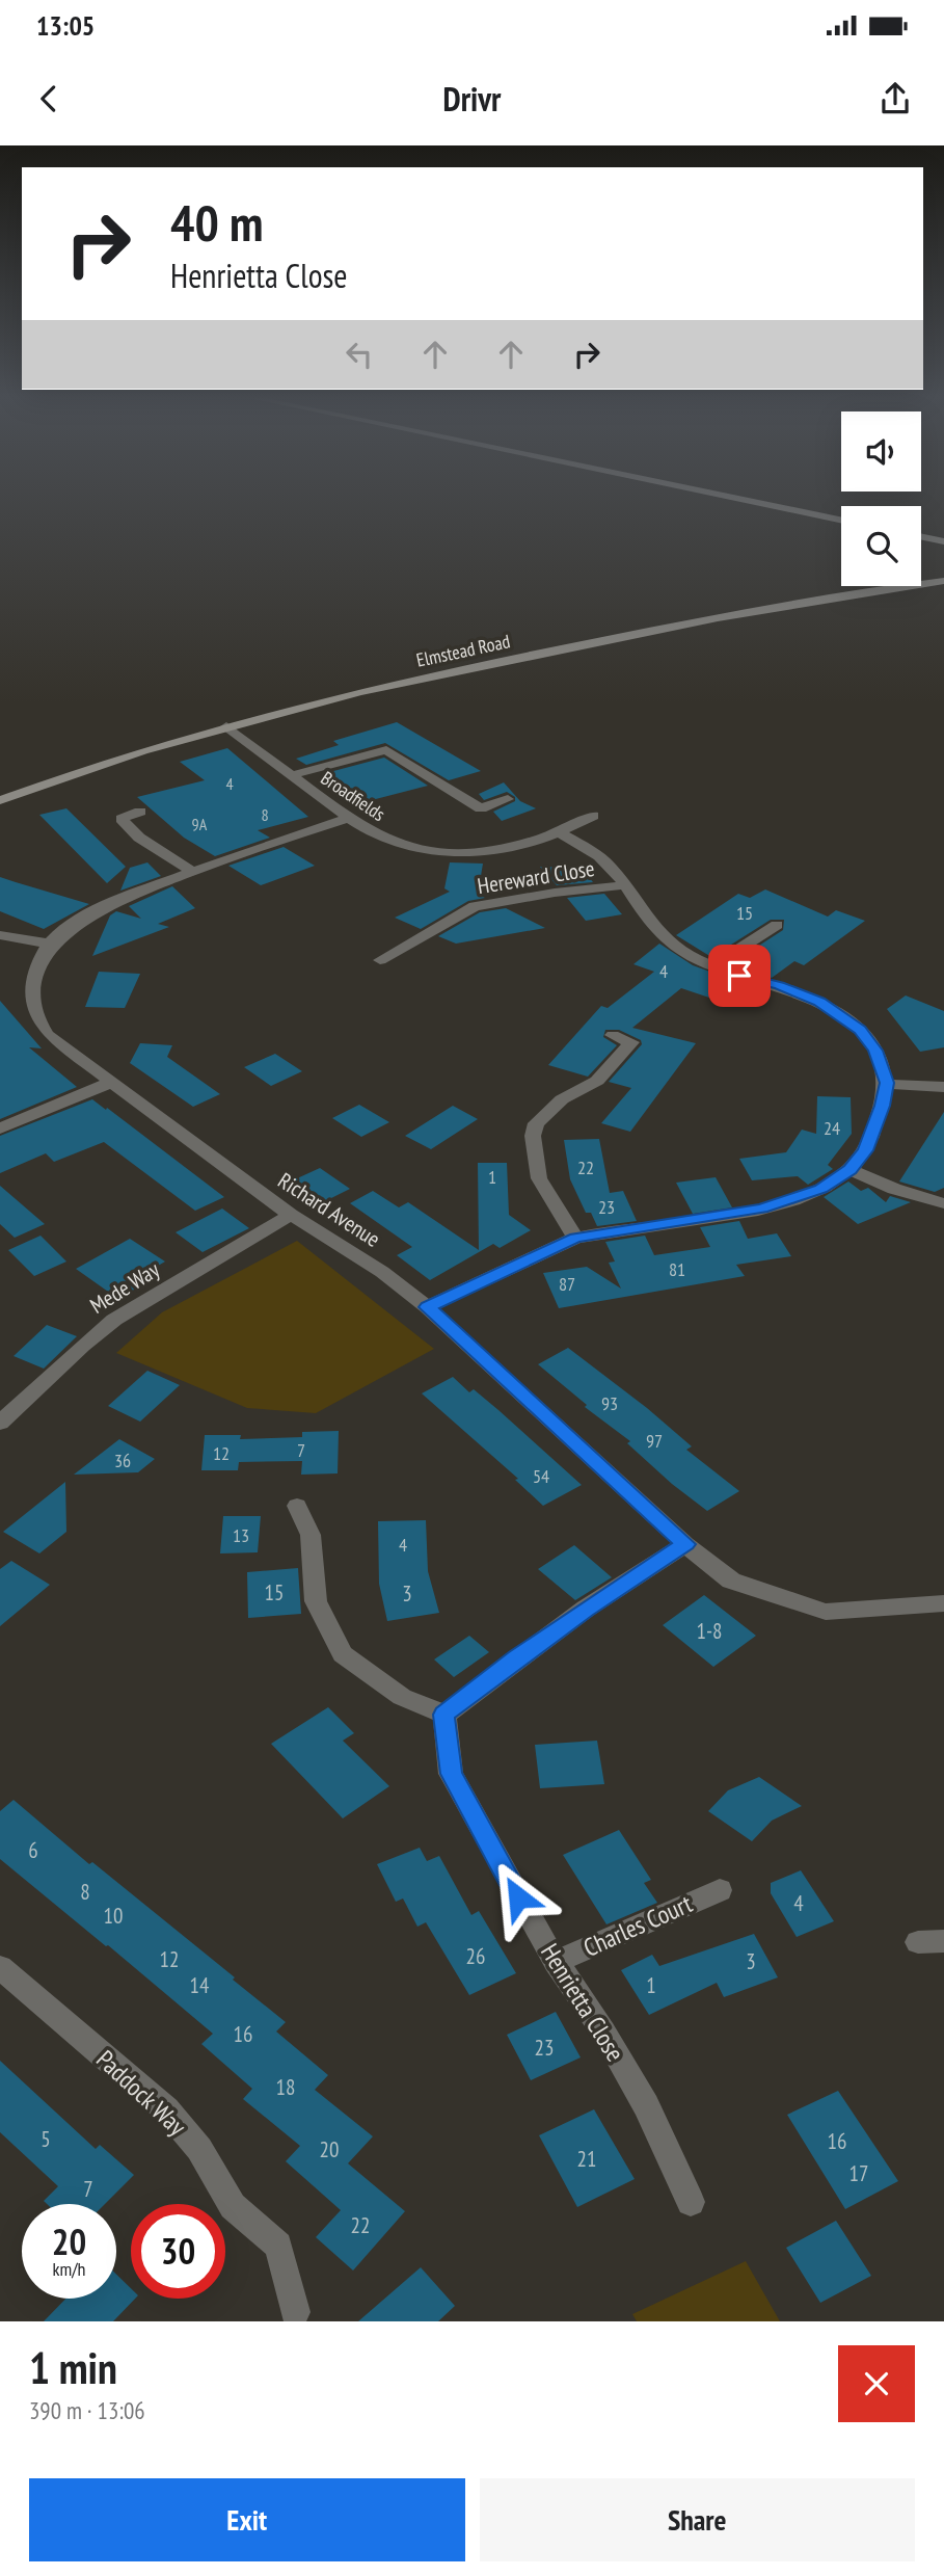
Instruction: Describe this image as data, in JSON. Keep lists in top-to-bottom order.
{
  "streets": {
    "street": [
      "Elmstead Road",
      "Broadfields",
      "Hereward Close",
      "Richard Avenue",
      "Mede Way",
      "Charles Court",
      "Henrietta Close",
      "Paddock Way"
    ]
  },
  "crossings": [
    ["Elmstead Road", "Broadfields"],
    ["Broadfields", "Richard Avenue"],
    ["Richard Avenue", "Mede Way"],
    ["Charles Court", "Henrietta Close"]
  ],
  "house_numbers": [
    "4",
    "8",
    "9A",
    "15",
    "4",
    "24",
    "22",
    "1",
    "23",
    "81",
    "87",
    "93",
    "97",
    "7",
    "12",
    "36",
    "54",
    "13",
    "4",
    "15",
    "3",
    "1-8",
    "6",
    "8",
    "4",
    "10",
    "26",
    "12",
    "3",
    "14",
    "1",
    "16",
    "23",
    "18",
    "5",
    "16",
    "20",
    "21",
    "17",
    "7",
    "22"
  ],
  "page": {
    "status": "13:05",
    "header": "Drivr",
    "turn": ["40 m", "Henrietta Close"],
    "speed": "20 km/h",
    "limit": "30",
    "heading": ["1 min", "390 m · 13:06"],
    "buttons": ["Exit", "Share"]
  }
}
